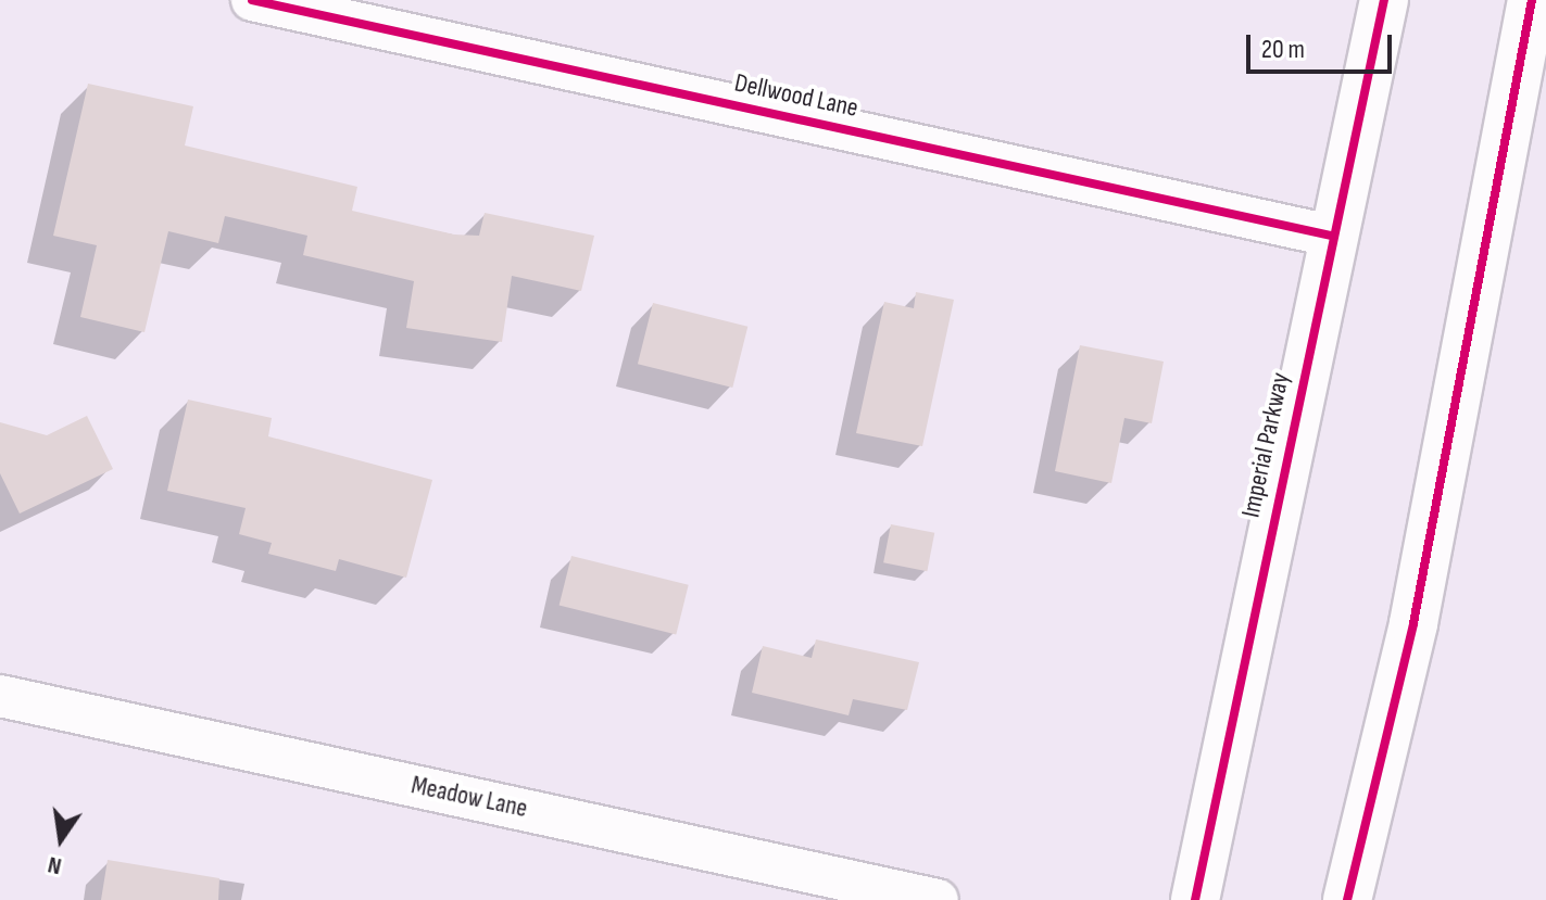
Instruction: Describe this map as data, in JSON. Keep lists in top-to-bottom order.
{
  "streets": {
    "main road": ["Imperial Parkway"],
    "street": ["Dellwood Lane", "Meadow Lane"]
  },
  "crossings": [
    ["Dellwood Lane", "Imperial Parkway"]
  ],
  "scale_bar": "20 m",
  "north": "bottom"
}
